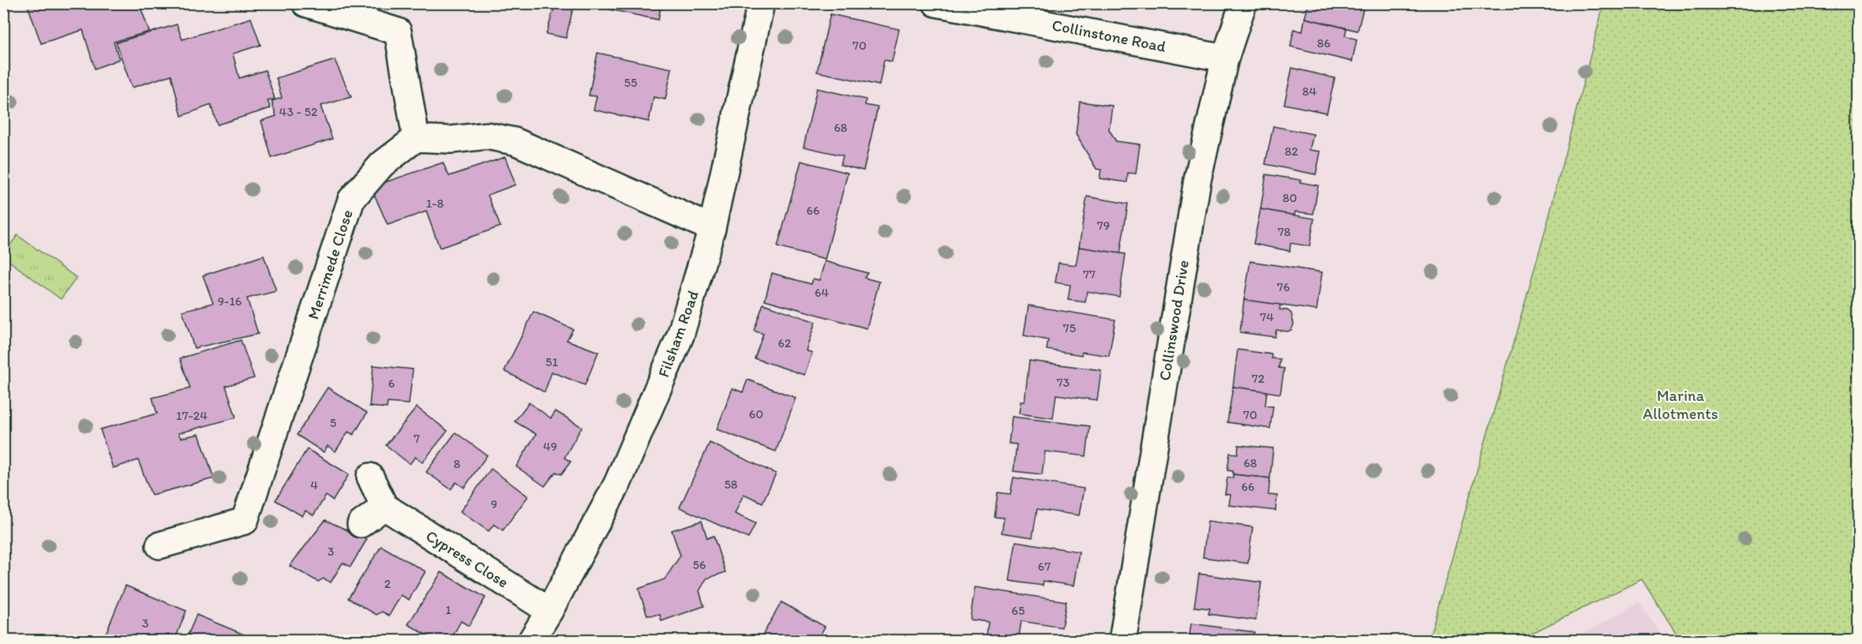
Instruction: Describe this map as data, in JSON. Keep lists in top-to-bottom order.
{
  "streets": {
    "street": [
      "Collinstone Road",
      "Merrimede Close",
      "Collinswood Drive",
      "Filsham Road",
      "Cypress Close"
    ]
  },
  "crossings": [
    ["Collinstone Road", "Collinswood Drive"],
    ["Filsham Road", "Cypress Close"]
  ],
  "parks": ["Marina Allotments"],
  "house_numbers": [
    "86",
    "70",
    "55",
    "84",
    "43 - 52",
    "68",
    "82",
    "80",
    "1-8",
    "66",
    "79",
    "78",
    "77",
    "76",
    "64",
    "9-16",
    "74",
    "75",
    "62",
    "51",
    "72",
    "73",
    "6",
    "60",
    "70",
    "17-24",
    "5",
    "7",
    "49",
    "68",
    "8",
    "58",
    "4",
    "66",
    "9",
    "3",
    "56",
    "67",
    "2",
    "1",
    "65",
    "3"
  ]
}
